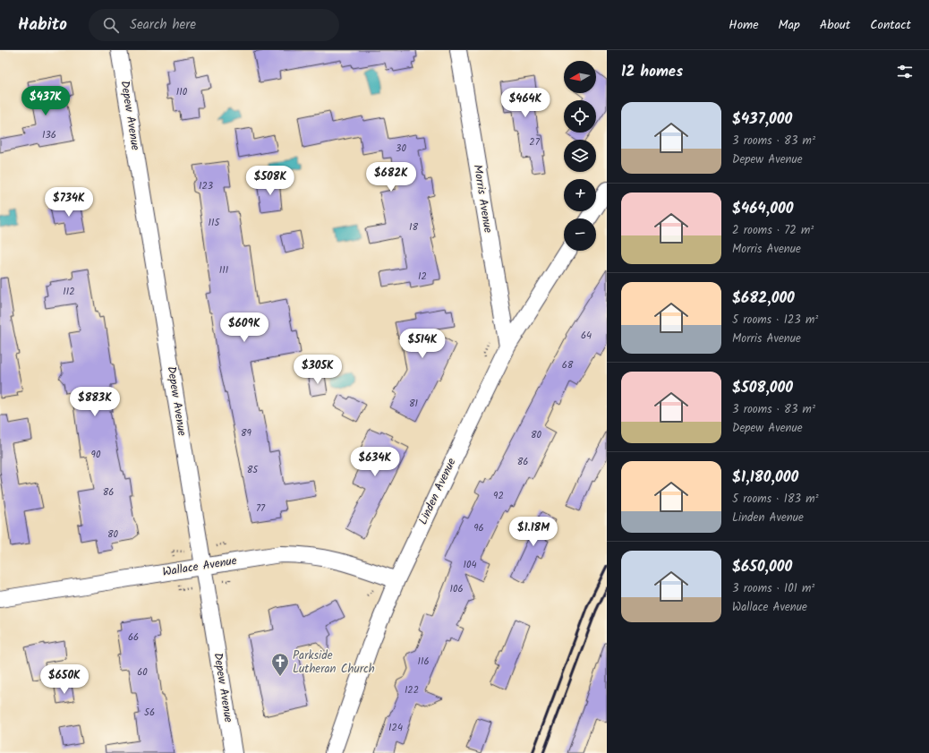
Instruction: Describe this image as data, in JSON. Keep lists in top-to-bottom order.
{
  "streets": {
    "street": [
      "Depew Avenue",
      "Morris Avenue",
      "Linden Avenue",
      "Wallace Avenue"
    ]
  },
  "crossings": [
    ["Depew Avenue", "Wallace Avenue"],
    ["Morris Avenue", "Linden Avenue"],
    ["Linden Avenue", "Wallace Avenue"]
  ],
  "places": {
    "church": ["Parkside Lutheran Church"]
  },
  "house_numbers": [
    "110",
    "136",
    "27",
    "30",
    "123",
    "115",
    "18",
    "111",
    "12",
    "112",
    "64",
    "68",
    "81",
    "89",
    "80",
    "90",
    "86",
    "85",
    "86",
    "92",
    "77",
    "96",
    "80",
    "104",
    "106",
    "66",
    "116",
    "60",
    "122",
    "56",
    "124"
  ],
  "north": "left",
  "page": {
    "header": "Habito",
    "search": "Search here",
    "nav": [
      "Home",
      "Map",
      "About",
      "Contact"
    ],
    "heading": "12 homes",
    "map_buttons": ["+", "−"],
    "price": [
      "$437K",
      "$464K",
      "$682K",
      "$508K",
      "$734K",
      "$609K",
      "$514K",
      "$305K",
      "$883K",
      "$634K",
      "$1.18M",
      "$650K"
    ],
    "list": [
      {
        "name": "$437,000",
        "note": "3 rooms · 83 m² · Depew Avenue"
      },
      {
        "name": "$464,000",
        "note": "2 rooms · 72 m² · Morris Avenue"
      },
      {
        "name": "$682,000",
        "note": "5 rooms · 123 m² · Morris Avenue"
      },
      {
        "name": "$508,000",
        "note": "3 rooms · 83 m² · Depew Avenue"
      },
      {
        "name": "$1,180,000",
        "note": "5 rooms · 183 m² · Linden Avenue"
      },
      {
        "name": "$650,000",
        "note": "3 rooms · 101 m² · Wallace Avenue"
      }
    ]
  }
}
